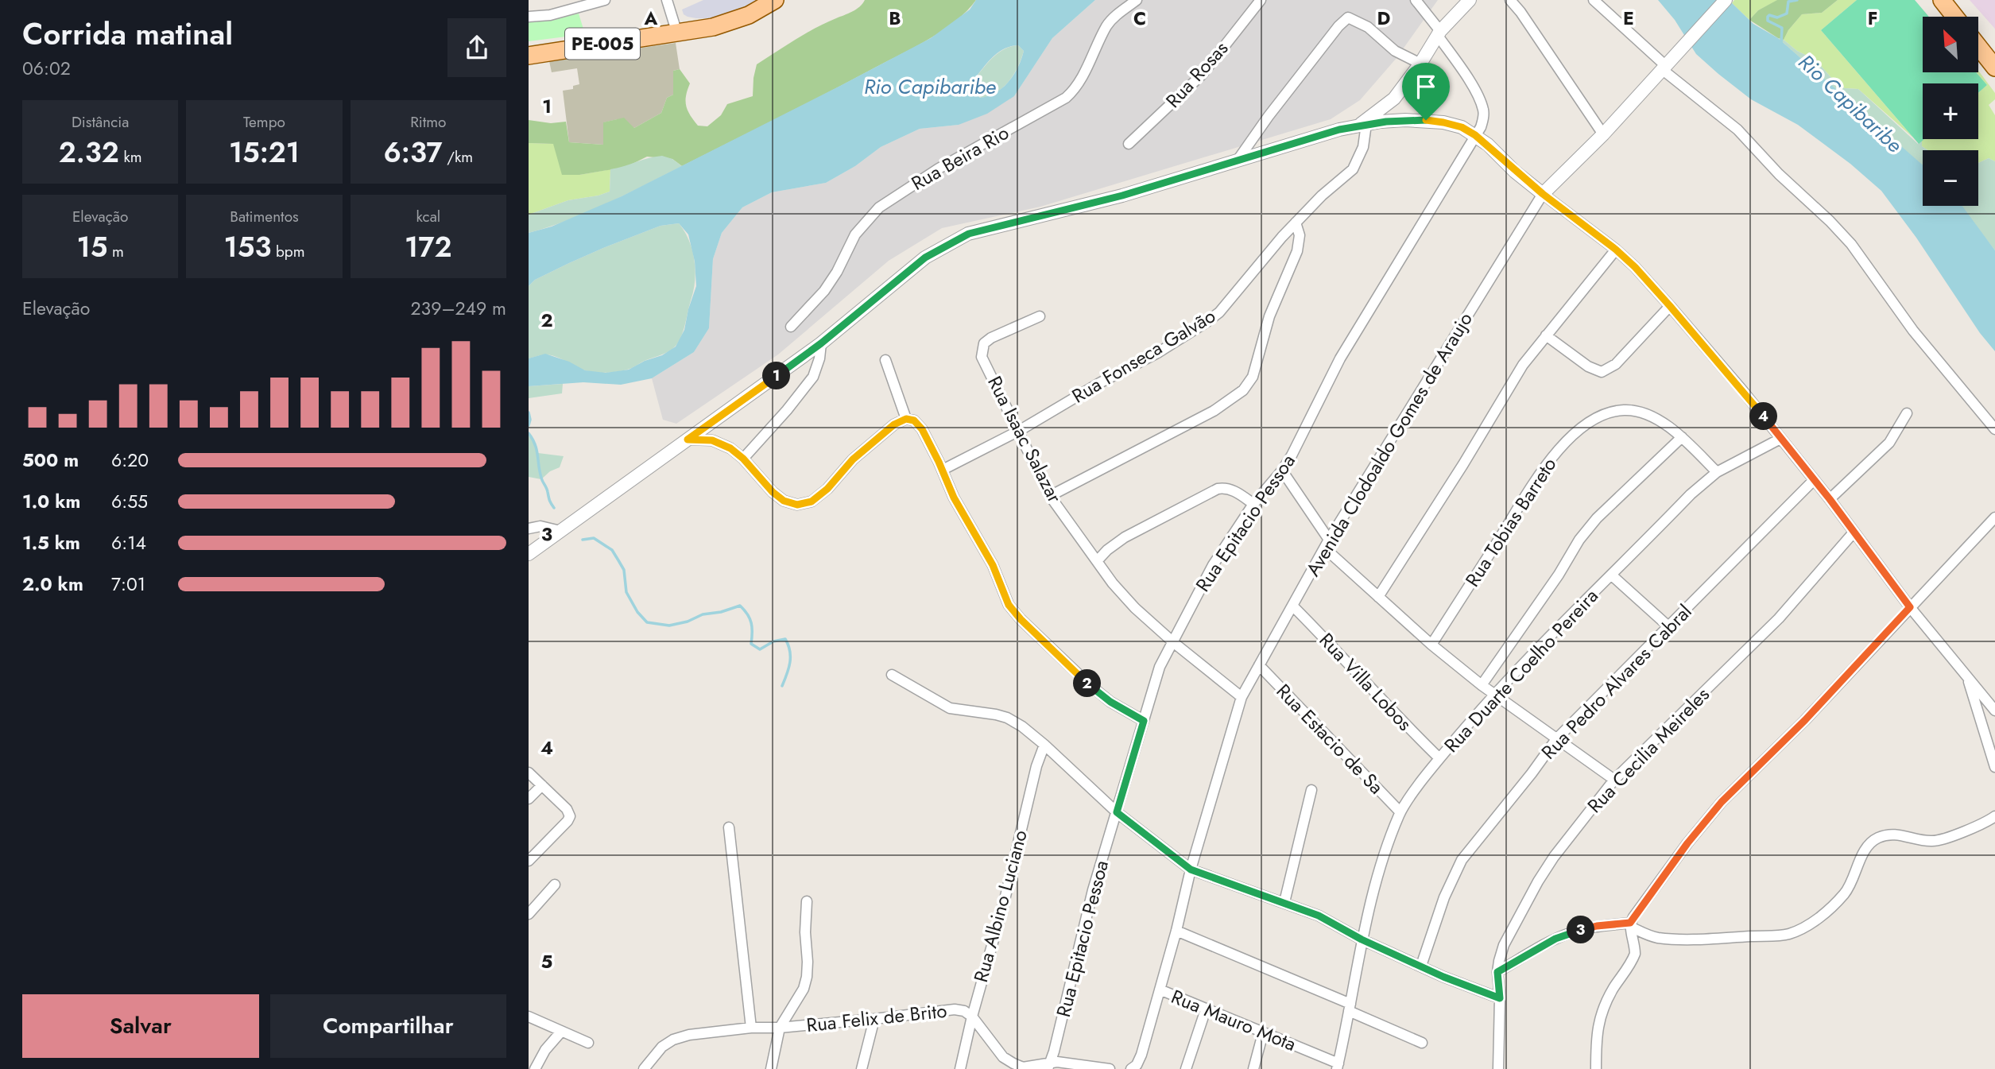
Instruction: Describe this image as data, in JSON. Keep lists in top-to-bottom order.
{
  "streets": {
    "main road": ["PE-005"],
    "street": [
      "Rua Rosas",
      "Rua Beira Rio",
      "Rua Fonseca Galvão",
      "Rua Isaac Salazar",
      "Avenida Clodoaldo Gomes de Araujo",
      "Rua Tobias Barreto",
      "Rua Epitacio Pessoa",
      "Rua Duarte Coelho Pereira",
      "Rua Villa Lobos",
      "Rua Pedro Alvares Cabral",
      "Rua Estacio de Sa",
      "Rua Cecilia Meireles",
      "Rua Albino Luciano",
      "Rua Felix de Brito",
      "Rua Mauro Mota"
    ]
  },
  "crossings": [
    ["Rua Fonseca Galvão", "Rua Isaac Salazar"],
    ["Rua Isaac Salazar", "Avenida Clodoaldo Gomes de Araujo"],
    ["Rua Isaac Salazar", "Rua Epitacio Pessoa"],
    ["Avenida Clodoaldo Gomes de Araujo", "Rua Villa Lobos"],
    ["Avenida Clodoaldo Gomes de Araujo", "Rua Estacio de Sa"],
    ["Avenida Clodoaldo Gomes de Araujo", "Rua Mauro Mota"],
    ["Rua Tobias Barreto", "Rua Duarte Coelho Pereira"],
    ["Rua Epitacio Pessoa", "Rua Felix de Brito"],
    ["Rua Duarte Coelho Pereira", "Rua Villa Lobos"],
    ["Rua Duarte Coelho Pereira", "Rua Estacio de Sa"],
    ["Rua Duarte Coelho Pereira", "Rua Mauro Mota"],
    ["Rua Albino Luciano", "Rua Felix de Brito"]
  ],
  "water": ["Rio Capibaribe"],
  "north": "top left",
  "page": {
    "heading": ["Corrida matinal", "06:02"],
    "map_buttons": ["+", "−"],
    "stats": [
      ["Distância", "2.32 km"],
      ["Tempo", "15:21"],
      ["Ritmo", "6:37 /km"],
      ["Elevação", "15 m"],
      ["Batimentos", "153 bpm"],
      ["kcal", "172"]
    ],
    "chart": ["Elevação", "239–249 m"],
    "pins": [
      "1",
      "4",
      "2",
      "3"
    ],
    "list": [
      {
        "name": "500 m",
        "note": "6:20"
      },
      {
        "name": "1.0 km",
        "note": "6:55"
      },
      {
        "name": "1.5 km",
        "note": "6:14"
      },
      {
        "name": "2.0 km",
        "note": "7:01"
      }
    ],
    "buttons": ["Salvar", "Compartilhar"]
  },
  "grid": {
    "columns": [
      "A",
      "B",
      "C",
      "D",
      "E",
      "F"
    ],
    "rows": [
      "1",
      "2",
      "3",
      "4",
      "5"
    ]
  }
}
